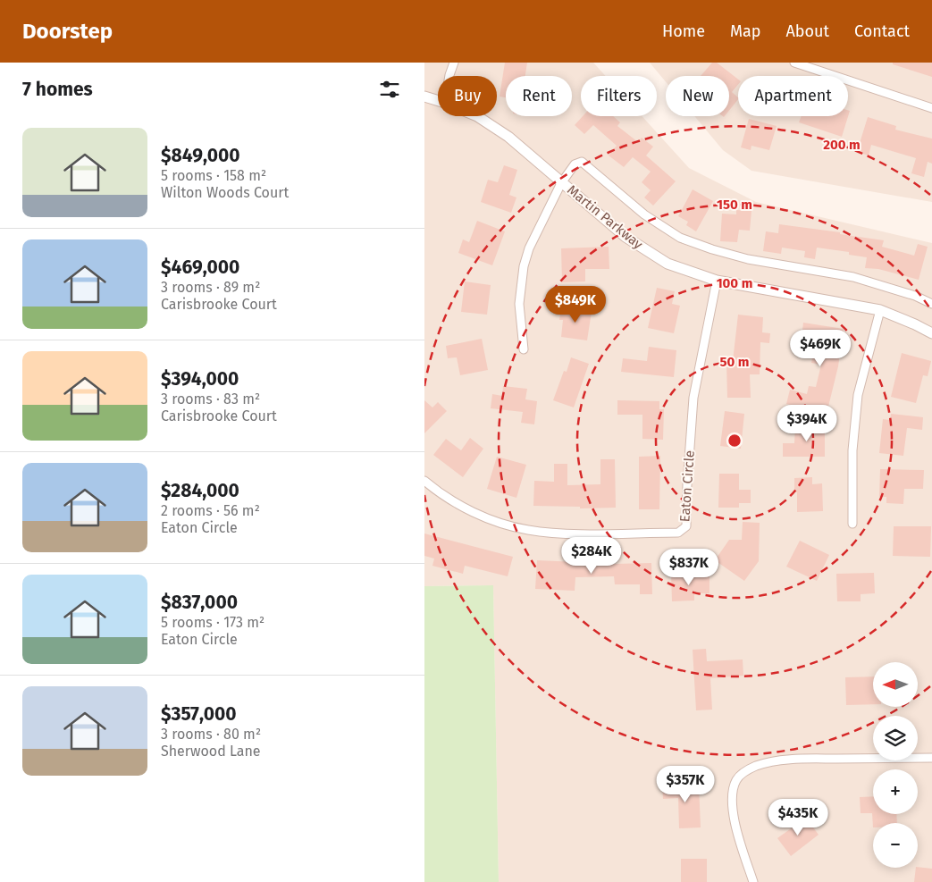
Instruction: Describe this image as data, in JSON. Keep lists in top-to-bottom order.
{
  "streets": {
    "street": ["Martin Parkway", "Eaton Circle"]
  },
  "crossings": [
    ["Martin Parkway", "Eaton Circle"]
  ],
  "north": "left",
  "page": {
    "header": "Doorstep",
    "nav": [
      "Home",
      "Map",
      "About",
      "Contact"
    ],
    "heading": "7 homes",
    "chip": [
      "Buy",
      "Rent",
      "Filters",
      "New",
      "Apartment"
    ],
    "list": [
      {
        "name": "$849,000",
        "note": "5 rooms · 158 m² · Wilton Woods Court"
      },
      {
        "name": "$469,000",
        "note": "3 rooms · 89 m² · Carisbrooke Court"
      },
      {
        "name": "$394,000",
        "note": "3 rooms · 83 m² · Carisbrooke Court"
      },
      {
        "name": "$284,000",
        "note": "2 rooms · 56 m² · Eaton Circle"
      },
      {
        "name": "$837,000",
        "note": "5 rooms · 173 m² · Eaton Circle"
      },
      {
        "name": "$357,000",
        "note": "3 rooms · 80 m² · Sherwood Lane"
      }
    ],
    "price": [
      "$849K",
      "$469K",
      "$394K",
      "$284K",
      "$837K",
      "$357K",
      "$435K"
    ],
    "map_buttons": ["+", "−"]
  },
  "rings": [
    "200 m",
    "150 m",
    "100 m",
    "50 m"
  ]
}
